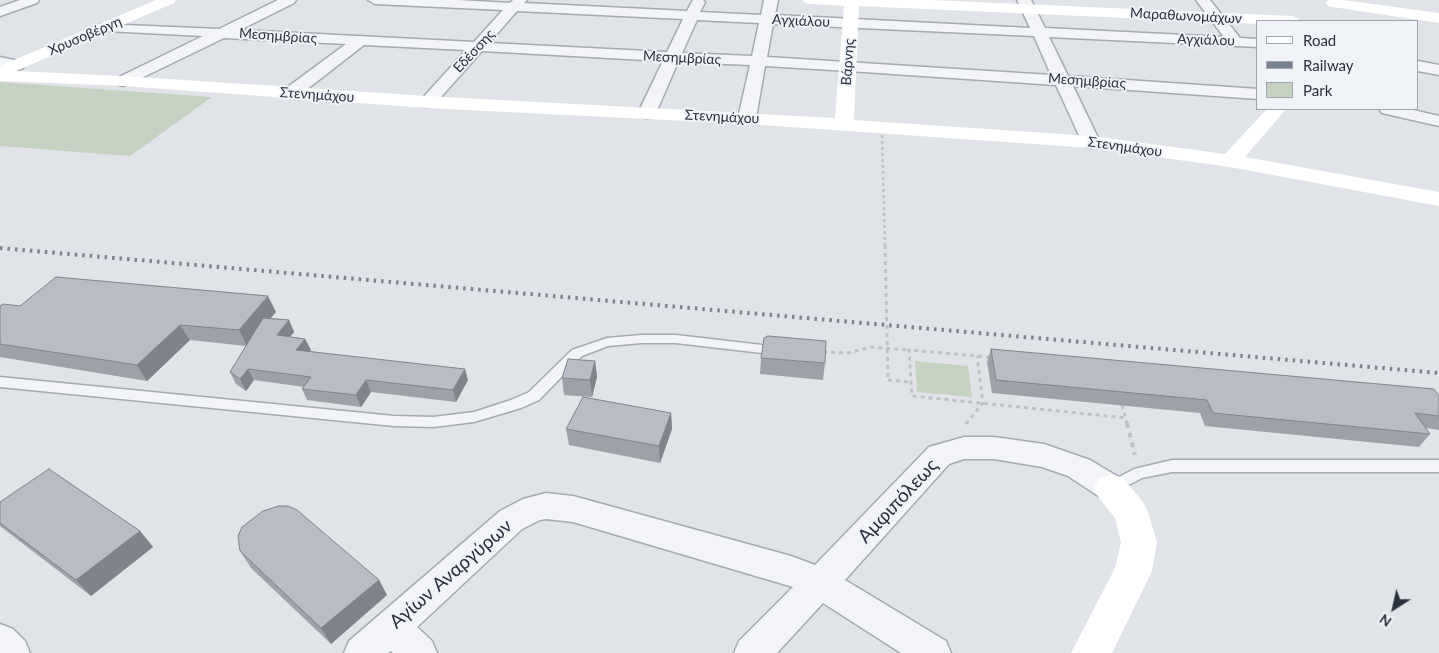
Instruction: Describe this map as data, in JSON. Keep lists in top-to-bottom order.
{
  "streets": {
    "street": [
      "Μαραθωνομάχων",
      "Αγχιάλου",
      "Χρυσοβέργη",
      "Μεσημβρίας",
      "Εδέσσης",
      "Βάρνης",
      "Στενημάχου",
      "Αμφιπόλεως",
      "Αγίων Αναργύρων"
    ]
  },
  "crossings": [
    ["Μαραθωνομάχων", "Βάρνης"],
    ["Αγχιάλου", "Εδέσσης"],
    ["Αγχιάλου", "Βάρνης"],
    ["Χρυσοβέργη", "Μεσημβρίας"],
    ["Χρυσοβέργη", "Στενημάχου"],
    ["Μεσημβρίας", "Εδέσσης"],
    ["Μεσημβρίας", "Βάρνης"],
    ["Εδέσσης", "Στενημάχου"],
    ["Βάρνης", "Στενημάχου"],
    ["Αμφιπόλεως", "Αγίων Αναργύρων"]
  ],
  "legend": ["Road", "Railway", "Park"],
  "north": "bottom left"
}
